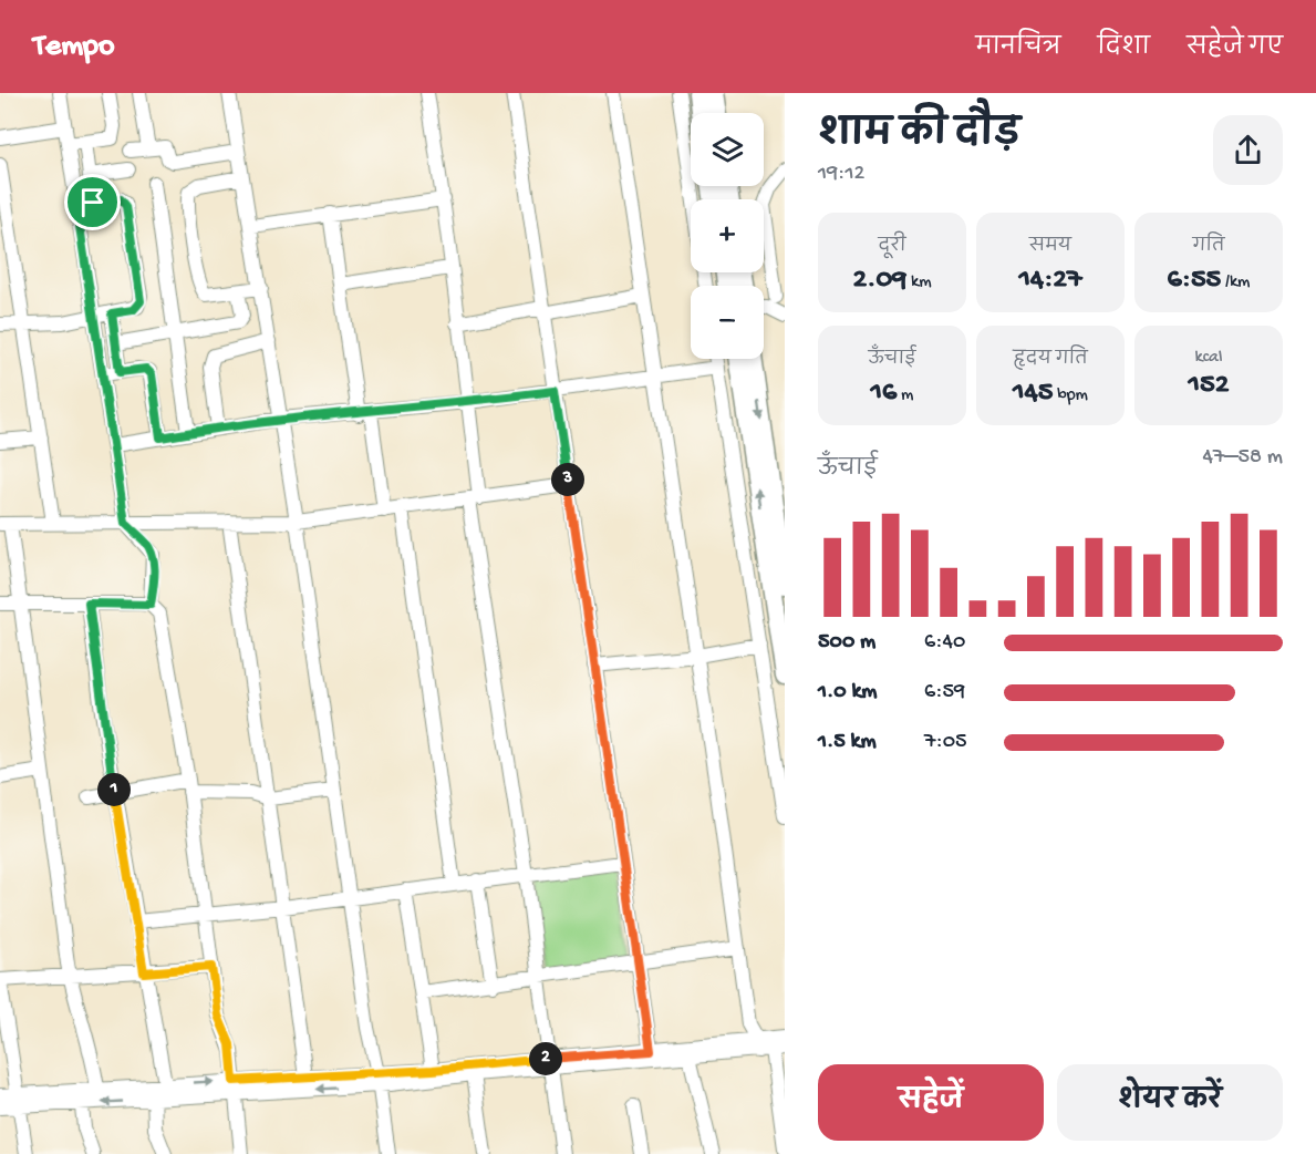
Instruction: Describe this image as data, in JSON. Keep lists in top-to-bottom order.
{
  "page": {
    "header": "Tempo",
    "nav": ["मानचित्र", "दिशा", "सहेजे गए"],
    "heading": ["शाम की दौड़", "19:12"],
    "map_buttons": ["+", "−"],
    "stats": [
      ["दूरी", "2.09 km"],
      ["समय", "14:27"],
      ["गति", "6:55 /km"],
      ["ऊँचाई", "16 m"],
      ["हृदय गति", "145 bpm"],
      ["kcal", "152"]
    ],
    "chart": ["ऊँचाई", "47–58 m"],
    "pins": ["3", "1", "2"],
    "list": [
      {
        "name": "500 m",
        "note": "6:40"
      },
      {
        "name": "1.0 km",
        "note": "6:59"
      },
      {
        "name": "1.5 km",
        "note": "7:05"
      }
    ],
    "buttons": ["सहेजें", "शेयर करें"]
  }
}
